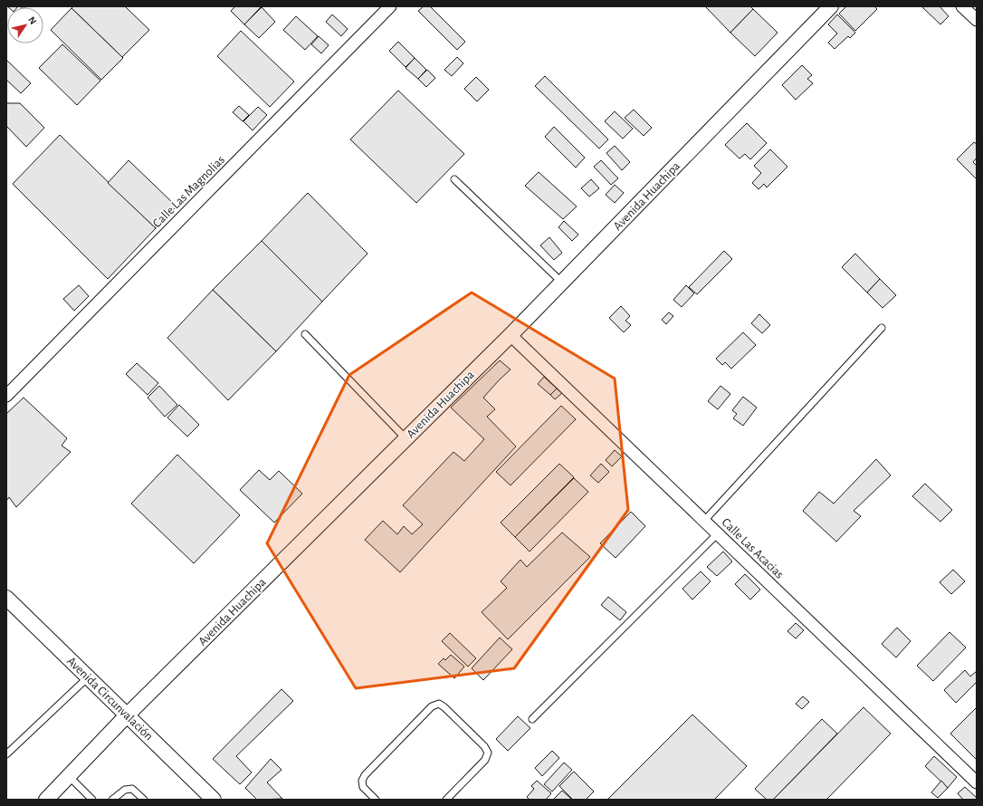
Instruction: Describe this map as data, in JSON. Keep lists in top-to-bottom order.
{
  "streets": {
    "street": [
      "Calle Las Magnolias",
      "Avenida Huachipa",
      "Calle Las Acacias",
      "Avenida Circunvalación"
    ]
  },
  "crossings": [
    ["Avenida Huachipa", "Calle Las Acacias"],
    ["Avenida Huachipa", "Avenida Circunvalación"]
  ],
  "north": "top right"
}
